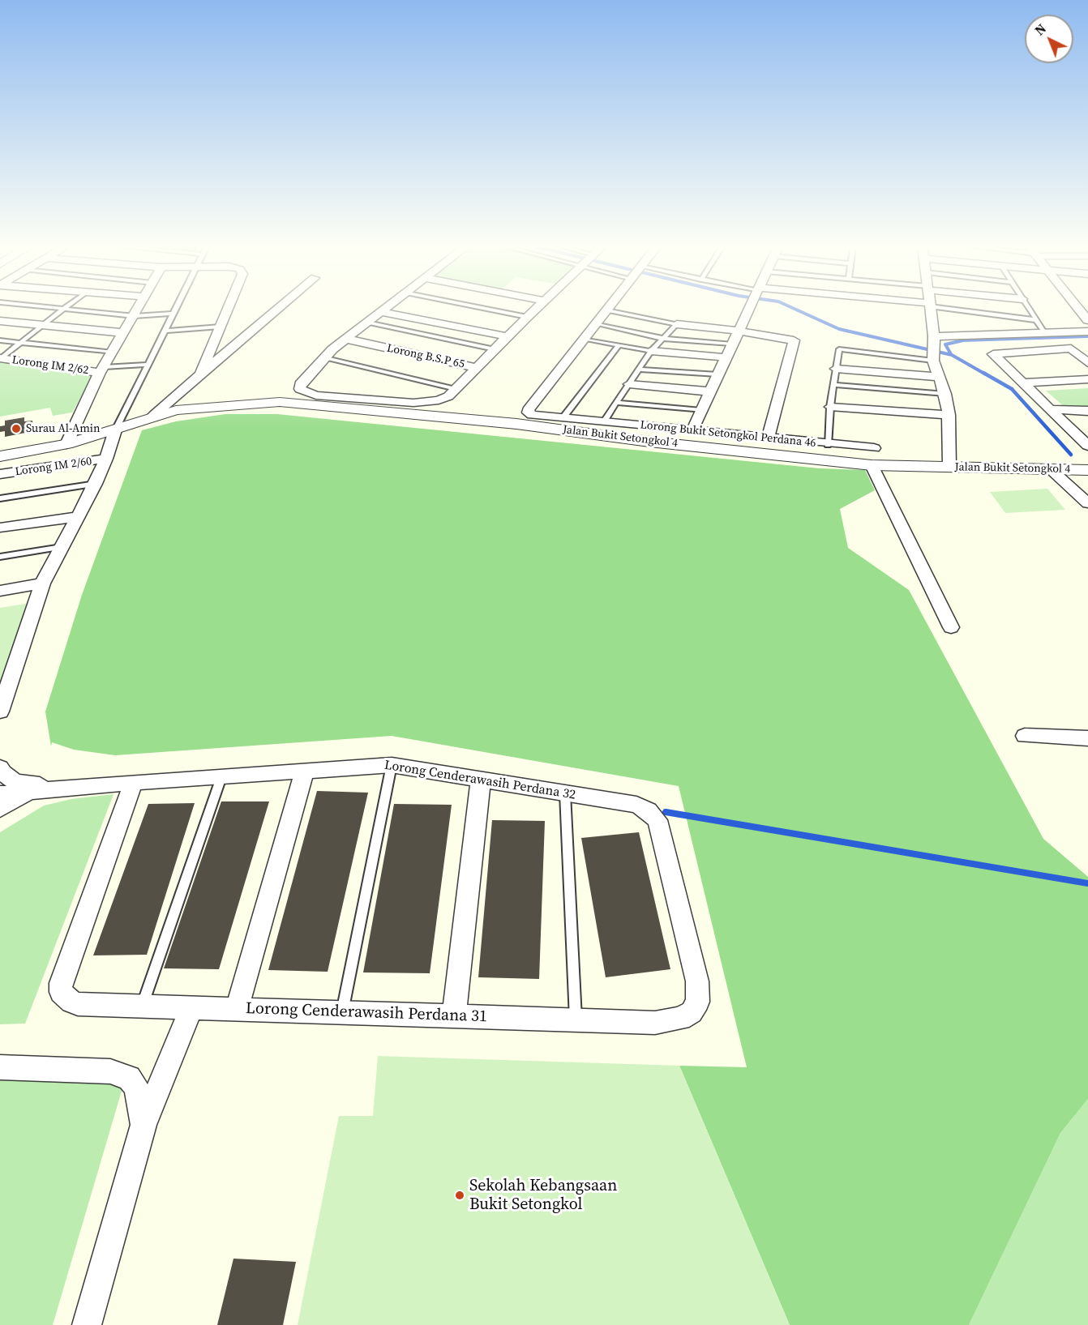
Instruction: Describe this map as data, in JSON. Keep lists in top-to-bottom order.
{
  "streets": {
    "street": [
      "Lorong B.S.P 65",
      "Lorong IM 2/62",
      "Lorong Bukit Setongkol Perdana 46",
      "Jalan Bukit Setongkol 4",
      "Lorong IM 2/60",
      "Lorong Cenderawasih Perdana 32",
      "Lorong Cenderawasih Perdana 31"
    ]
  },
  "crossings": [
    ["Lorong Cenderawasih Perdana 32", "Lorong Cenderawasih Perdana 31"]
  ],
  "places": ["Surau Al-Amin", "Sekolah Kebangsaan Bukit Setongkol"],
  "north": "top left"
}
